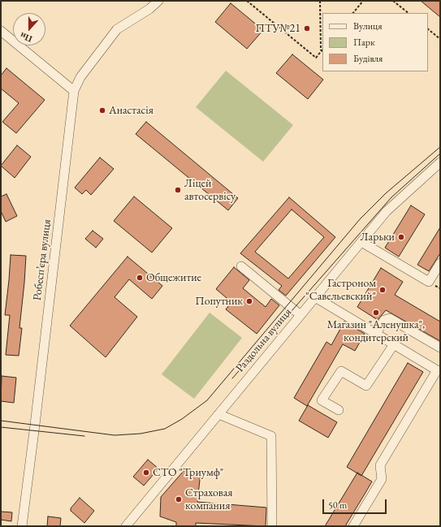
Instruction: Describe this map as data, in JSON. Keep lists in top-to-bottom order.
{
  "streets": {
    "street": ["Робесп’єра вулиця", "Раздольна вулиця"]
  },
  "places": [
    "ПТУ№21",
    "Анастасія",
    "Ліцей автосервісу",
    "Ларьки",
    "Общежитие",
    "Гастроном \"Савельевский\"",
    "Попутник",
    "Магазин \"Аленушка\", кондитерский",
    "СТО \"Триумф\"",
    "Страховая компания"
  ],
  "legend": ["Вулиця", "Парк", "Будівля"],
  "scale_bar": "50 m",
  "north": "bottom"
}
